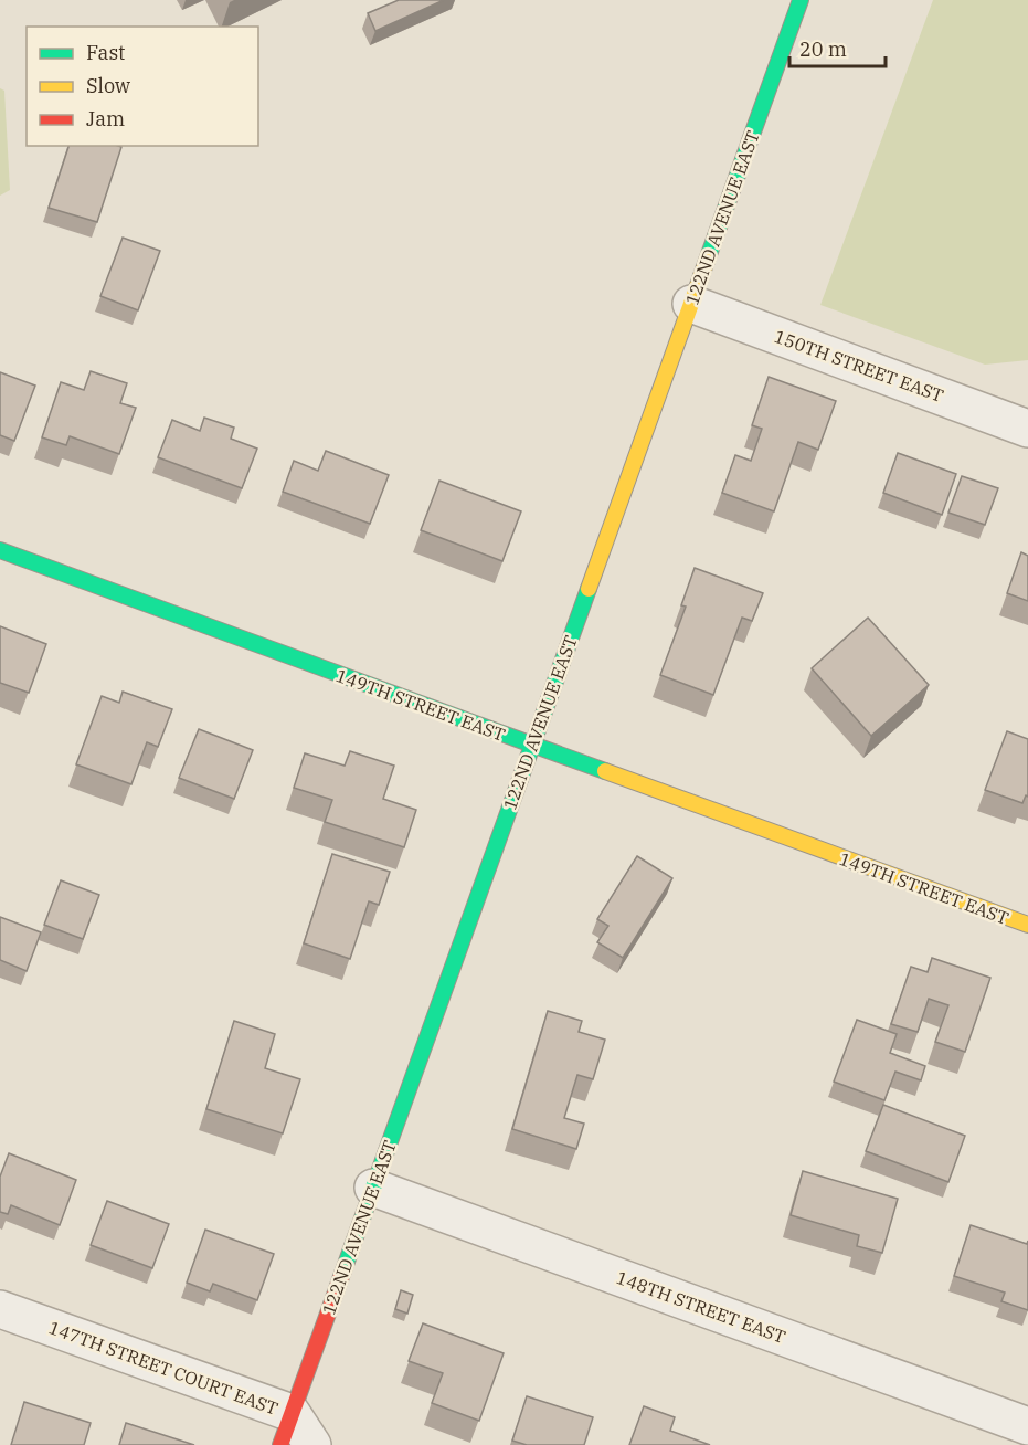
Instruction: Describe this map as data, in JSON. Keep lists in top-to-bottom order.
{
  "streets": {
    "main road": ["122ND AVENUE EAST", "149TH STREET EAST"],
    "street": ["150TH STREET EAST", "148TH STREET EAST", "147TH STREET COURT EAST"]
  },
  "crossings": [
    ["122ND AVENUE EAST", "150TH STREET EAST"],
    ["122ND AVENUE EAST", "149TH STREET EAST"],
    ["122ND AVENUE EAST", "148TH STREET EAST"],
    ["122ND AVENUE EAST", "147TH STREET COURT EAST"]
  ],
  "legend": ["Fast", "Slow", "Jam"],
  "scale_bar": "20 m"
}
